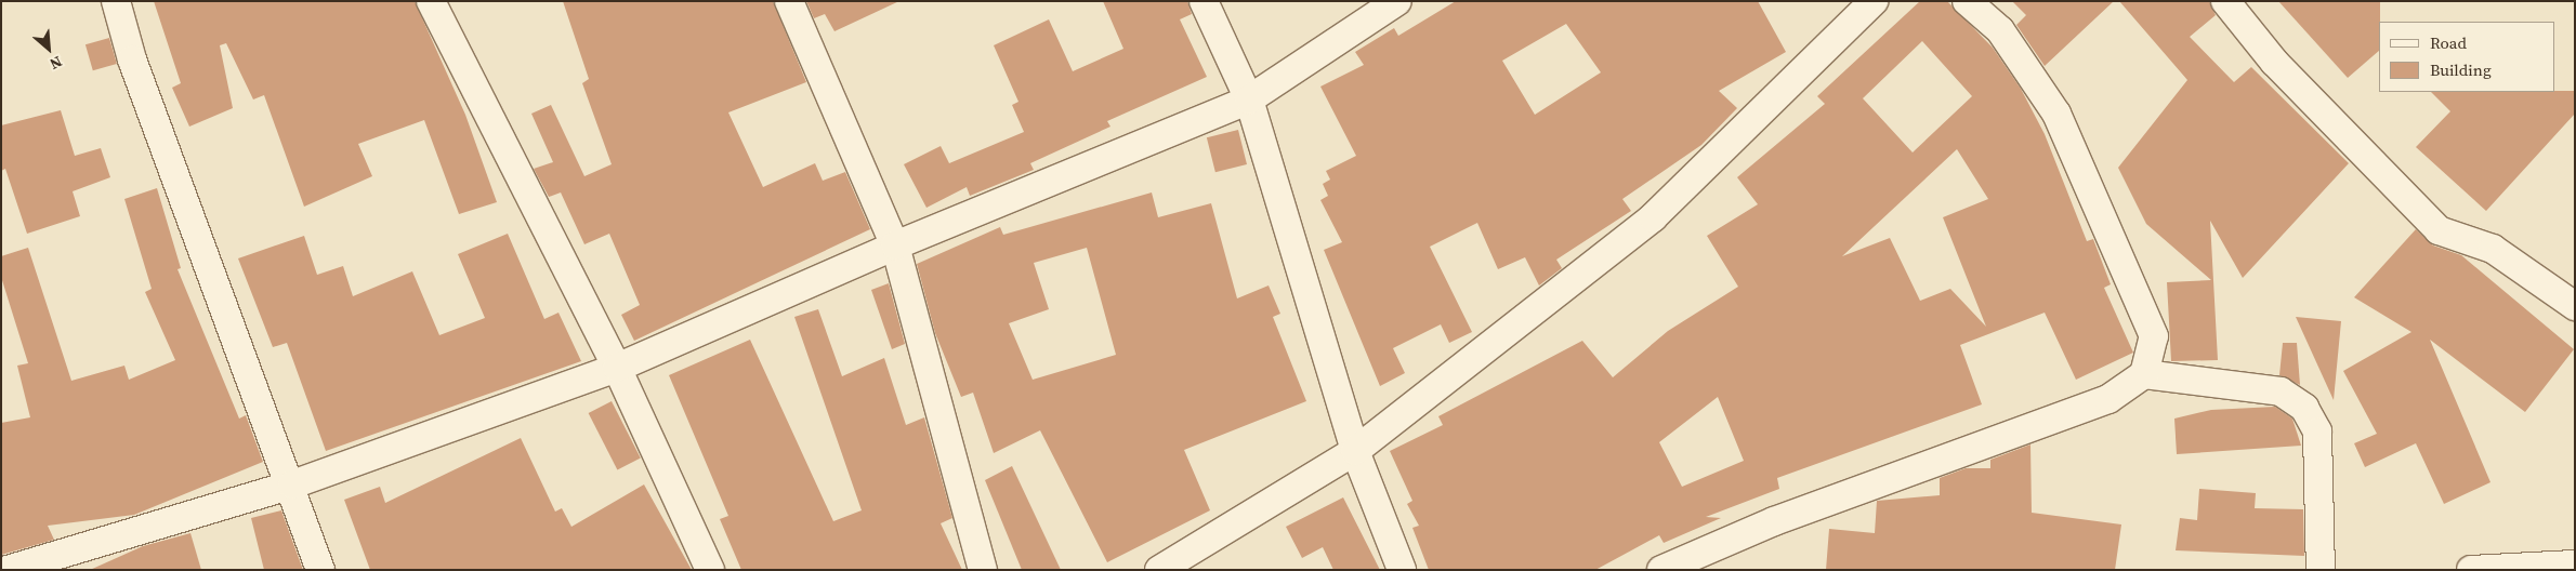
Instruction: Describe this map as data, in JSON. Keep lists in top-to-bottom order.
{
  "legend": ["Road", "Building"],
  "north": "bottom right"
}
